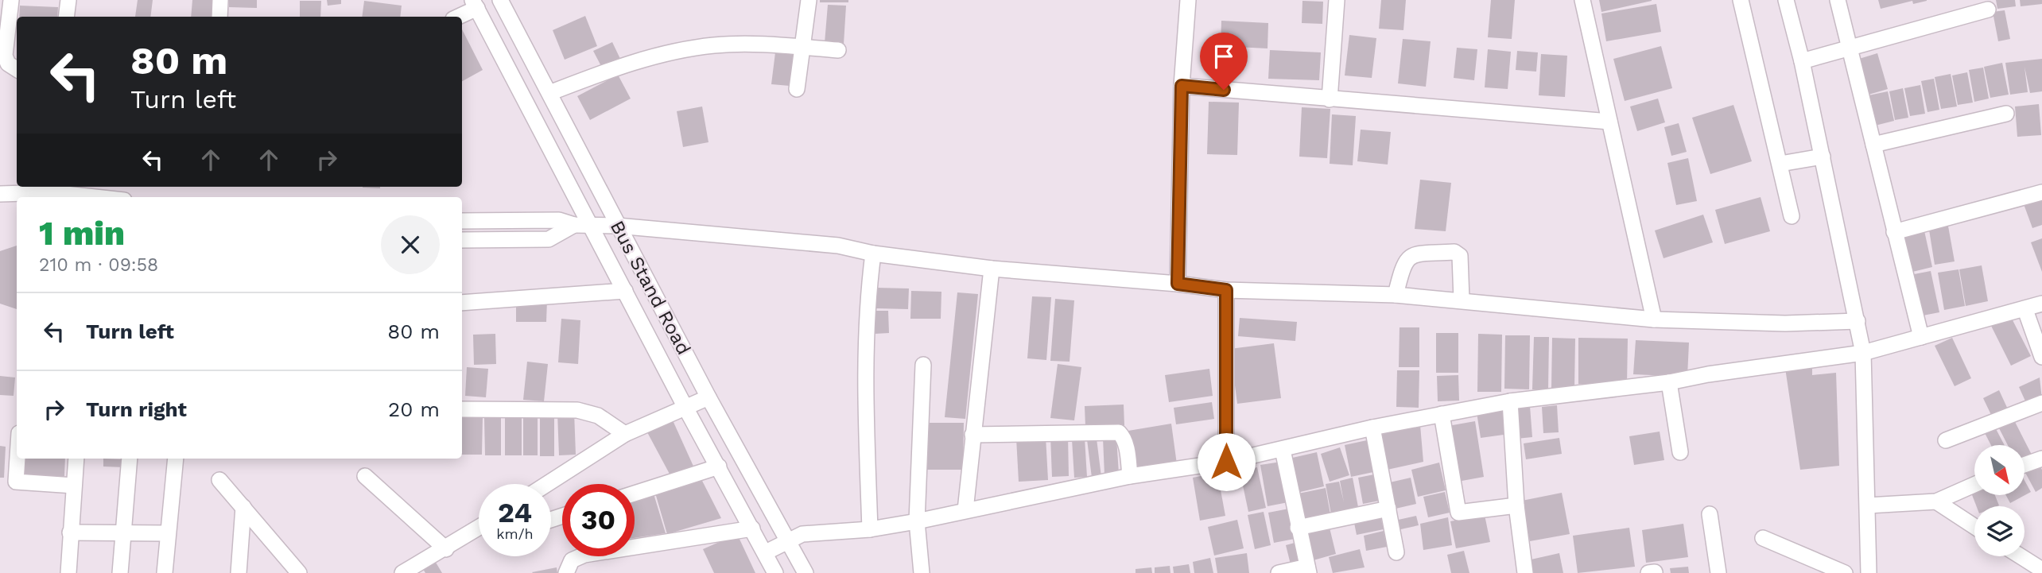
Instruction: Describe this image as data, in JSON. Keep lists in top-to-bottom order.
{
  "streets": {
    "street": ["Bus Stand Road"]
  },
  "north": "bottom right",
  "page": {
    "turn": ["80 m", "Turn left"],
    "heading": ["1 min", "210 m · 09:58"],
    "list": [
      {
        "name": "Turn left",
        "value": "80 m"
      },
      {
        "name": "Turn right",
        "value": "20 m"
      }
    ],
    "speed": "24 km/h",
    "limit": "30"
  }
}
